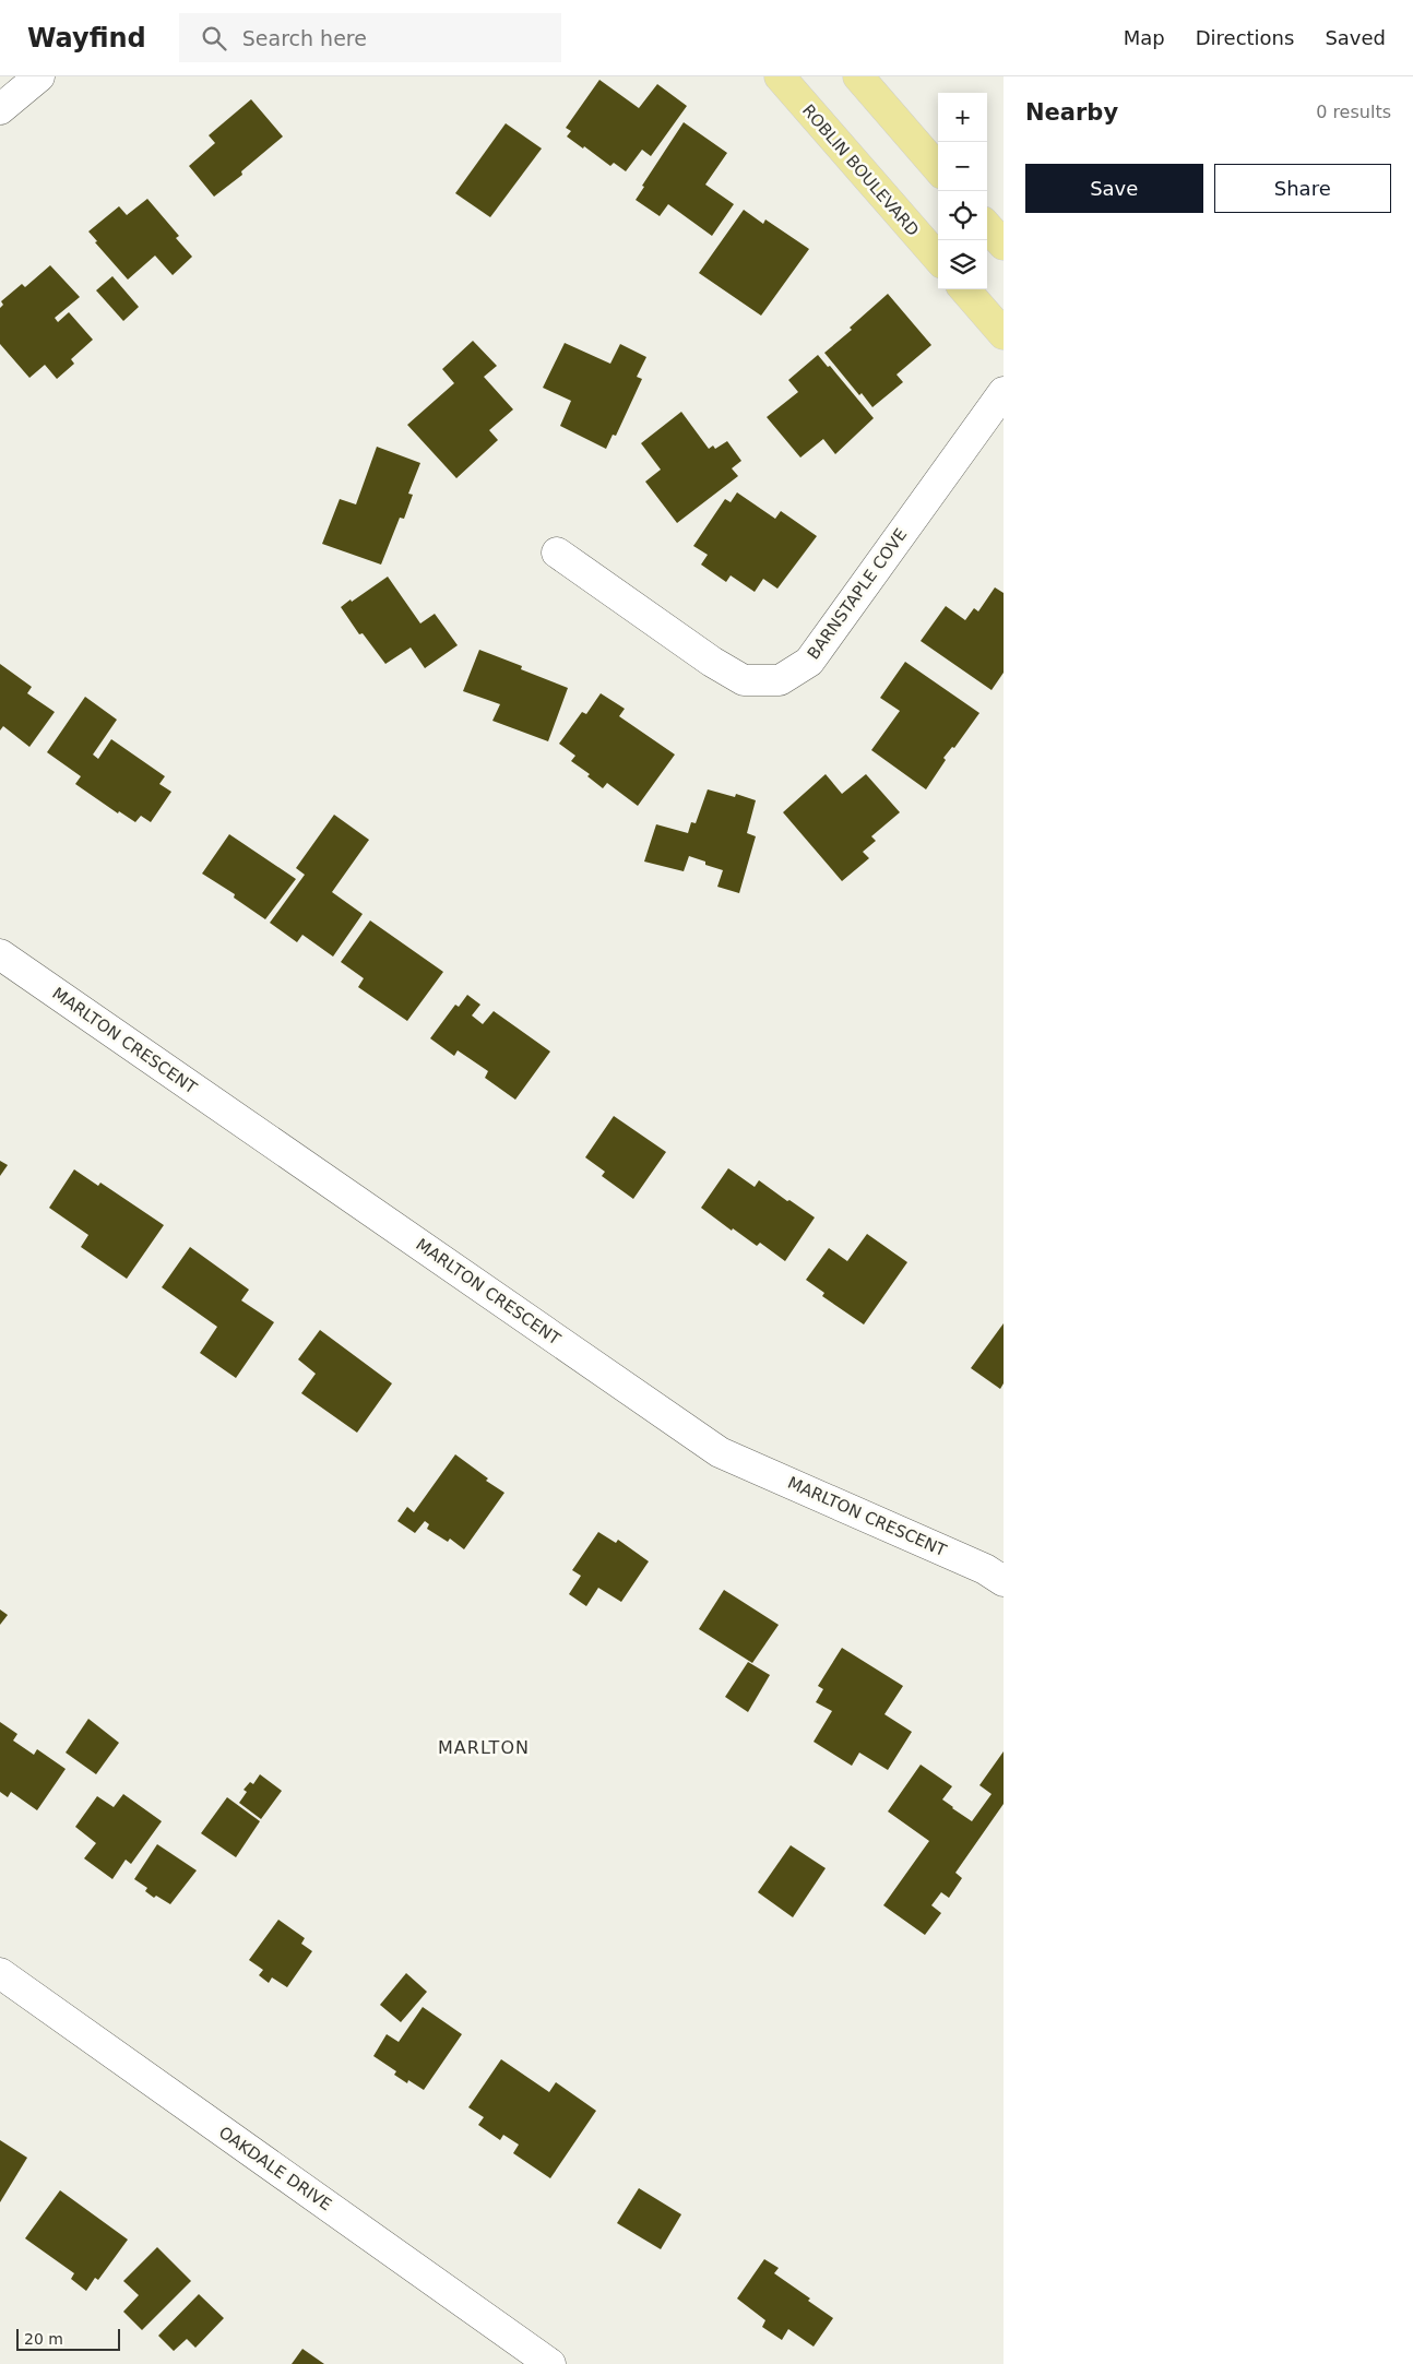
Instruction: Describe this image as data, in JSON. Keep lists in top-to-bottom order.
{
  "streets": {
    "main road": ["ROBLIN BOULEVARD"],
    "street": ["BARNSTAPLE COVE", "MARLTON CRESCENT", "OAKDALE DRIVE"]
  },
  "districts": ["MARLTON"],
  "scale_bar": "20 m",
  "page": {
    "header": "Wayfind",
    "search": "Search here",
    "nav": ["Map", "Directions", "Saved"],
    "heading": ["Nearby", "0 results"],
    "map_buttons": ["+", "−"],
    "buttons": ["Save", "Share"],
    "scale": "20 m"
  }
}
